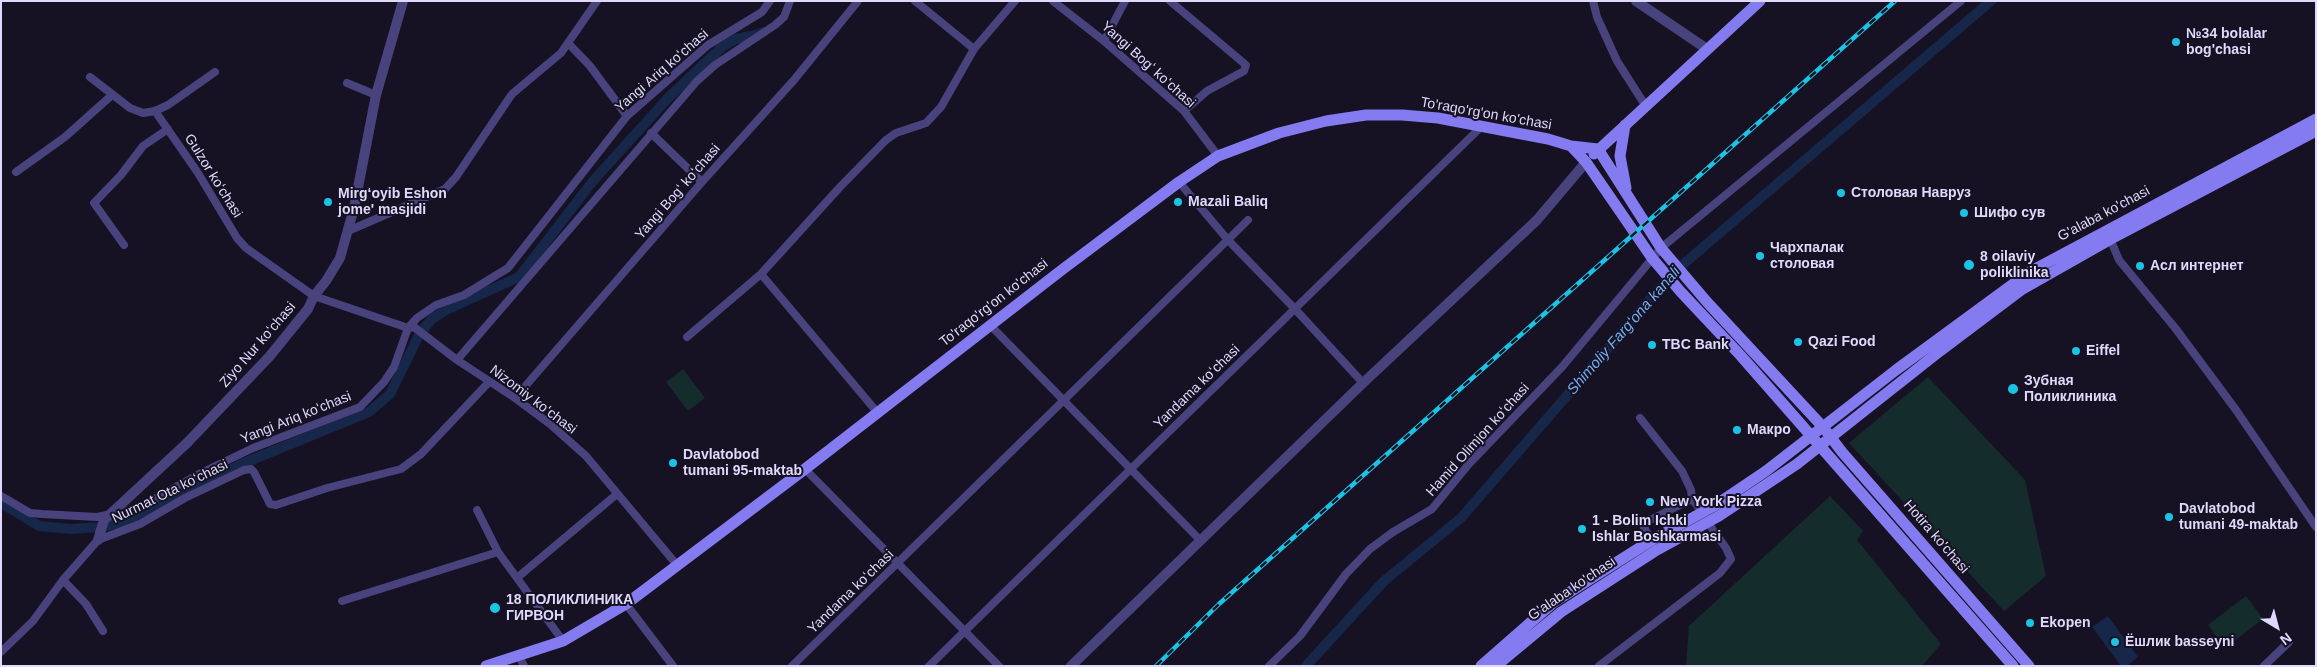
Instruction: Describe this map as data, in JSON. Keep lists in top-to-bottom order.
{
  "streets": {
    "main road": ["To'raqo'rg'on ko'chasi", "G'alaba ko'chasi", "Hotira ko'chasi"],
    "street": [
      "Yangi Bogʻ koʻchasi",
      "Yangi Ariq koʻchasi",
      "Gulzor koʻchasi",
      "Ziyo Nur koʻchasi",
      "Yandama koʻchasi",
      "Nizomiy koʻchasi",
      "Hamid Olimjon koʻchasi",
      "Nurmat Ota koʻchasi"
    ]
  },
  "crossings": [
    ["Yangi Bogʻ koʻchasi", "To'raqo'rg'on ko'chasi"],
    ["Yangi Bogʻ koʻchasi", "Nizomiy koʻchasi"],
    ["Yangi Ariq koʻchasi", "Gulzor koʻchasi"],
    ["Yangi Ariq koʻchasi", "Ziyo Nur koʻchasi"],
    ["Yangi Ariq koʻchasi", "Nizomiy koʻchasi"],
    ["To'raqo'rg'on ko'chasi", "Yandama koʻchasi"],
    ["To'raqo'rg'on ko'chasi", "Nizomiy koʻchasi"],
    ["To'raqo'rg'on ko'chasi", "Hamid Olimjon koʻchasi"],
    ["To'raqo'rg'on ko'chasi", "Hotira ko'chasi"],
    ["Gulzor koʻchasi", "Ziyo Nur koʻchasi"],
    ["Gulzor koʻchasi", "Nizomiy koʻchasi"],
    ["G'alaba ko'chasi", "Hotira ko'chasi"],
    ["Ziyo Nur koʻchasi", "Nurmat Ota koʻchasi"],
    ["Nizomiy koʻchasi", "Nurmat Ota koʻchasi"],
    ["Hamid Olimjon koʻchasi", "Hotira ko'chasi"]
  ],
  "water": ["Shimoliy Fargʻona kanali"],
  "places": [
    "№34 bolalar bog'chasi",
    "Столовая Навруз",
    "Mirg‘oyib Eshon jome' masjidi",
    "Mazali Baliq",
    "Шифо сув",
    "Чархпалак столовая",
    "8 oilaviy poliklinika",
    "Асл интернет",
    "Qazi Food",
    "TBC Bank",
    "Eiffel",
    "Зубная Поликлиника",
    "Макро",
    "Davlatobod tumani 95-maktab",
    "New York Pizza",
    "Davlatobod tumani 49-maktab",
    "1 - Bolim Ichki Ishlar Boshkarmasi",
    "18 ПОЛИКЛИНИКА ГИРВОН",
    "Ekopen",
    "Ёшлик basseyni"
  ],
  "north": "bottom right"
}
